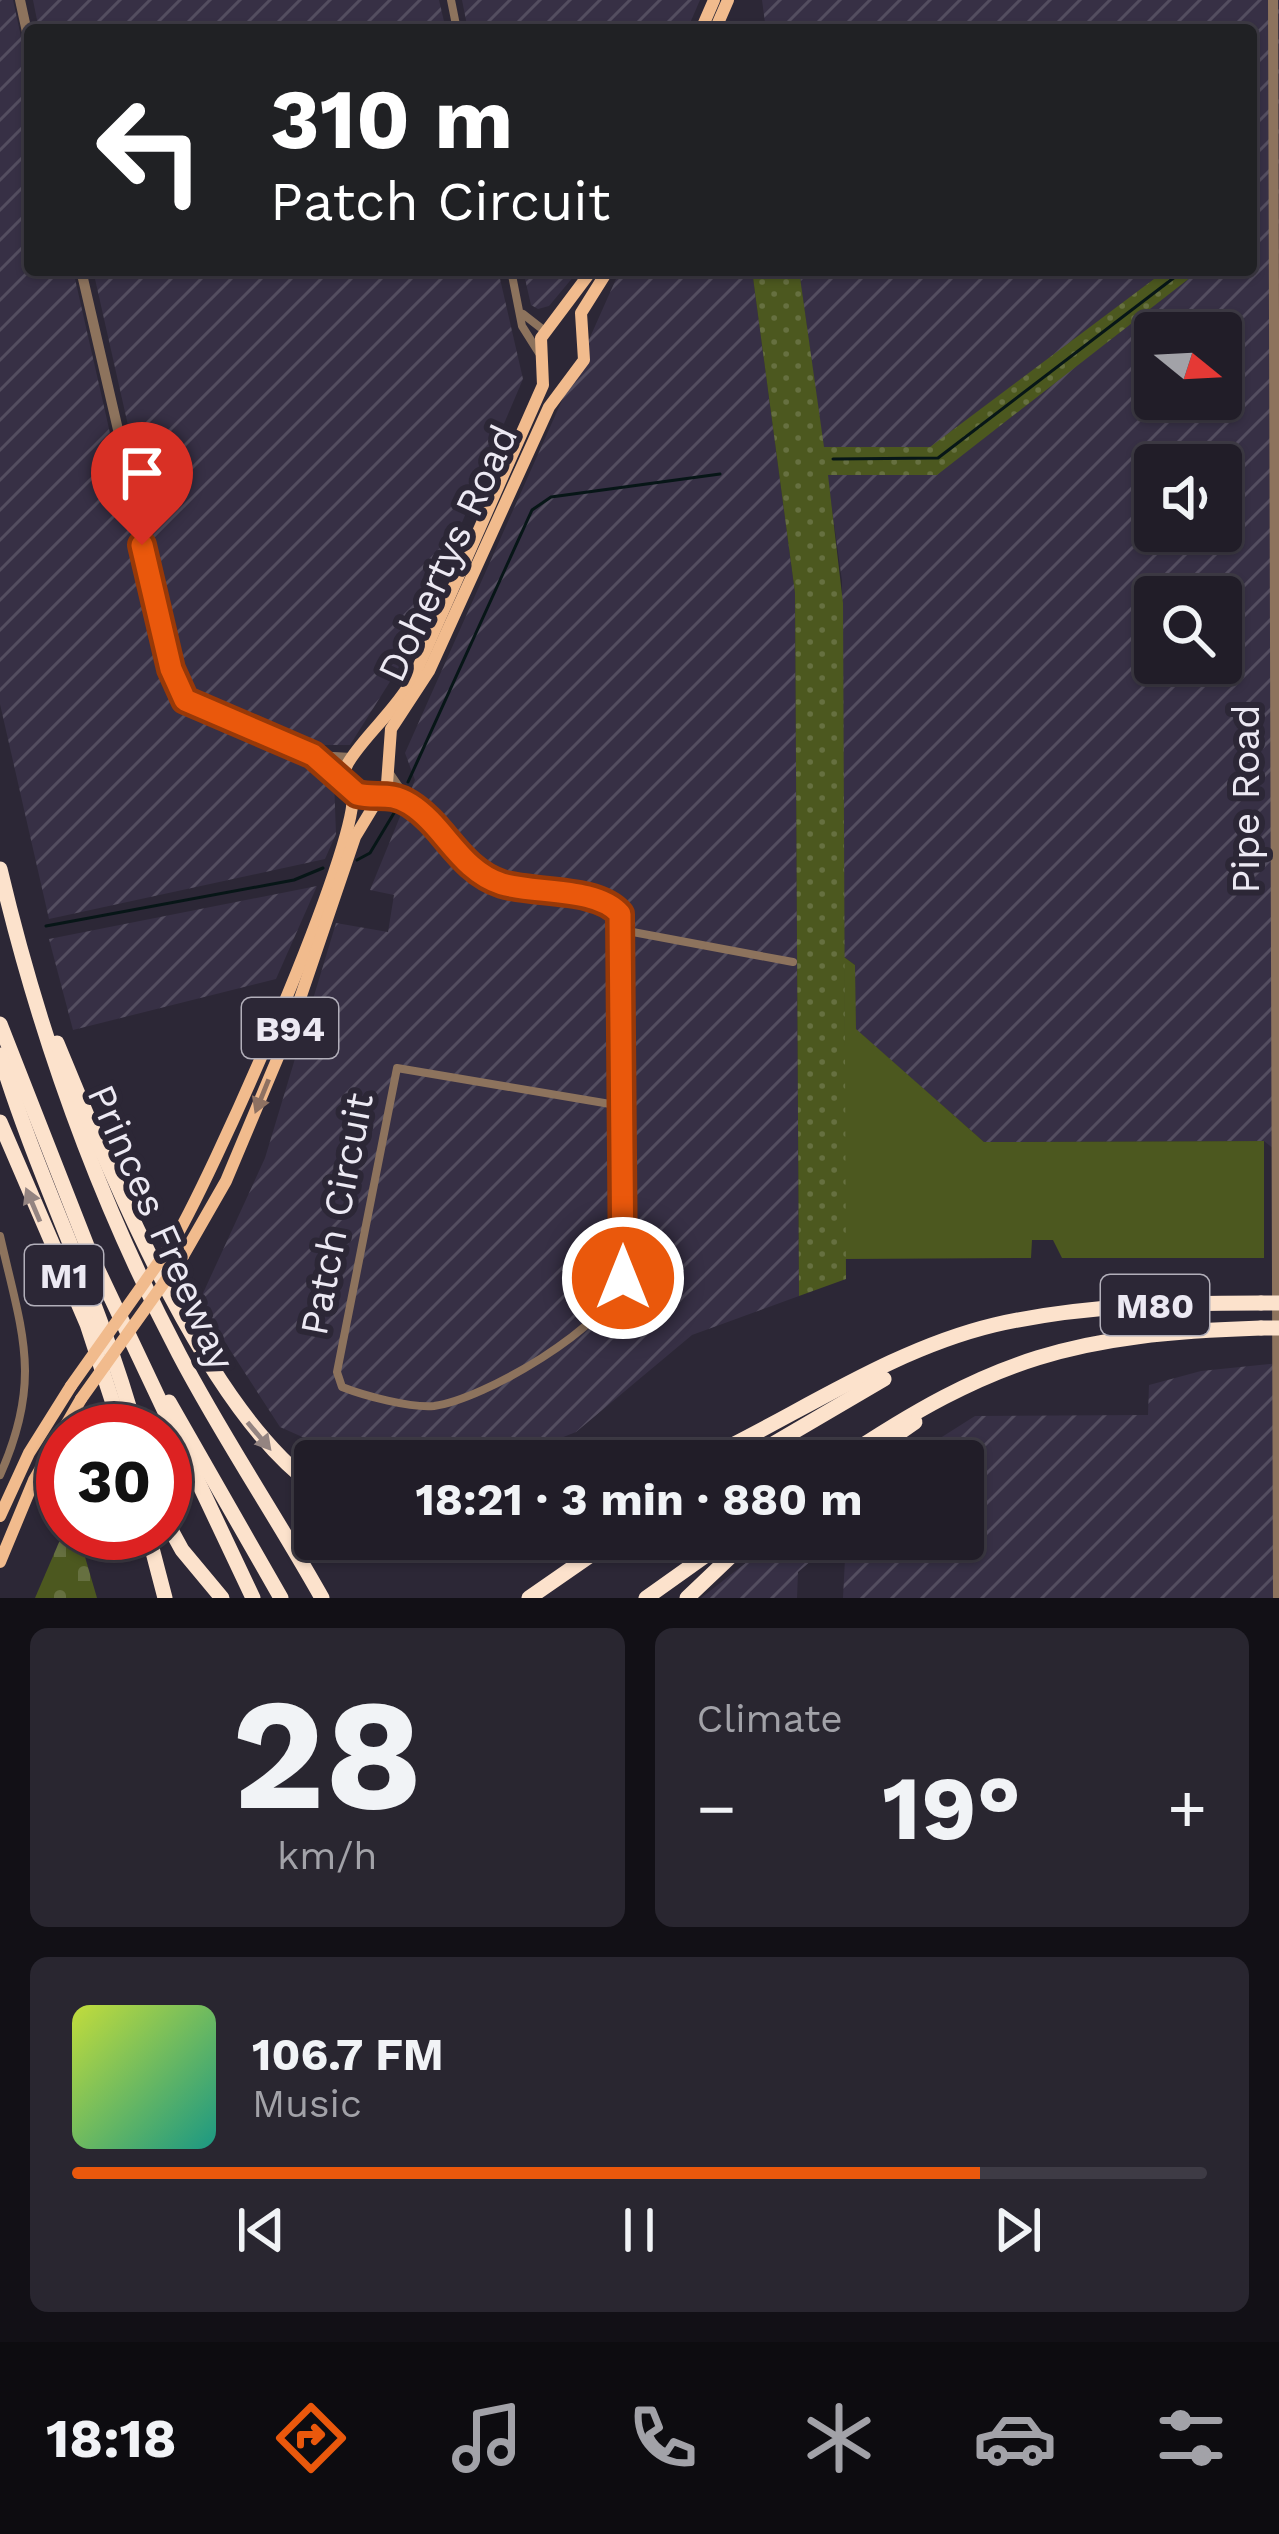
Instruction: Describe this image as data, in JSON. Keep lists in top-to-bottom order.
{
  "streets": {
    "highway": ["Princes Freeway", "M1", "M80"],
    "main road": ["Dohertys Road", "B94"],
    "street": ["Pipe Road", "Patch Circuit"]
  },
  "crossings": [
    ["Dohertys Road", "B94"],
    ["Princes Freeway", "M1"]
  ],
  "north": "right",
  "page": {
    "turn": ["310 m", "Patch Circuit"],
    "limit": "30",
    "trip": "18:21 · 3 min · 880 m",
    "tile": [
      ["28", "km/h"],
      "Climate"
    ],
    "heat": ["−", "19°", "+"],
    "song": ["106.7 FM", "Music"],
    "tabs": "18:18"
  }
}
